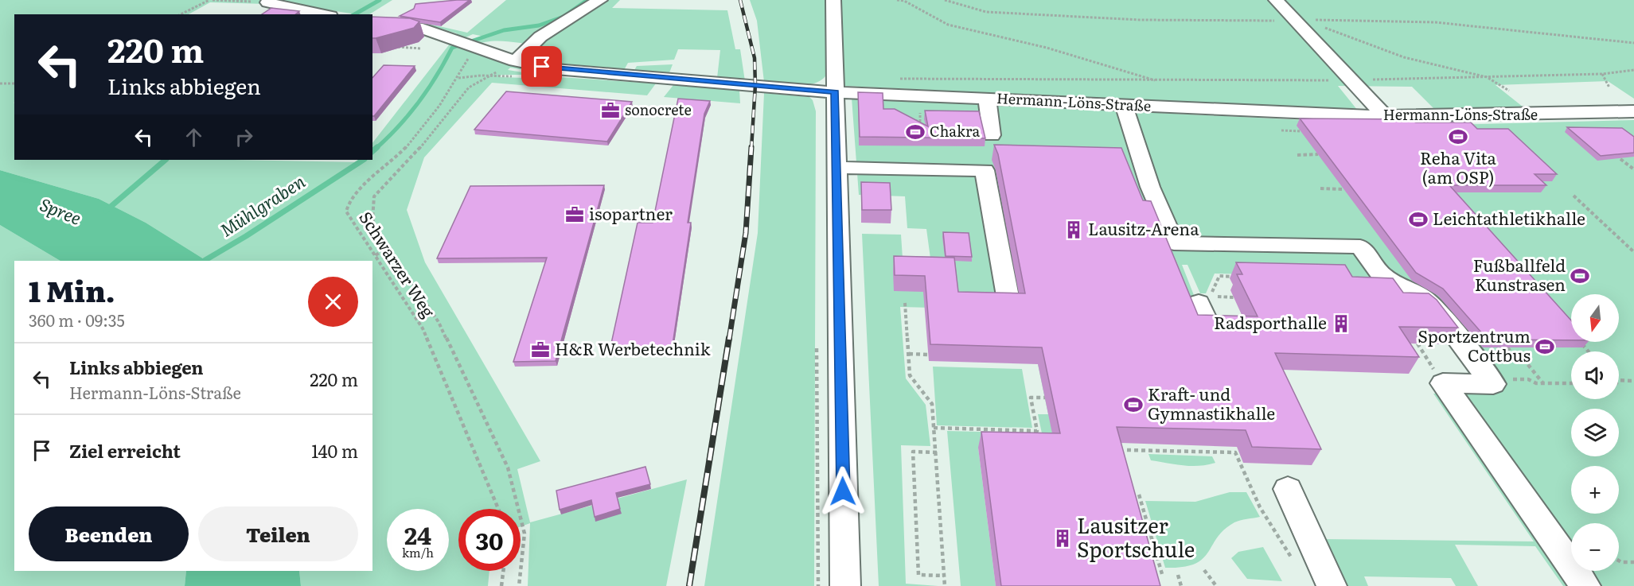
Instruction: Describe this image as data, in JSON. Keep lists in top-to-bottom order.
{
  "streets": {
    "street": ["Hermann-Löns-Straße"],
    "path": ["Schwarzer Weg"]
  },
  "crossings": [
    ["Hermann-Löns-Straße", "Schwarzer Weg"]
  ],
  "water": ["Mühlgraben", "Spree"],
  "places": {
    "office": ["sonocrete", "isopartner", "H&R Werbetechnik"],
    "sports": [
      "Chakra",
      "Reha Vita (am OSP)",
      "Leichtathletikhalle",
      "Fußballfeld Kunstrasen",
      "Sportzentrum Cottbus",
      "Kraft- und Gymnastikhalle"
    ],
    "building": ["Lausitz-Arena", "Radsporthalle", "Lausitzer Sportschule"]
  },
  "north": "bottom",
  "page": {
    "turn": ["220 m", "Links abbiegen"],
    "heading": ["1 Min.", "360 m · 09:35"],
    "map_buttons": ["+", "−"],
    "list": [
      {
        "name": "Links abbiegen",
        "note": "Hermann-Löns-Straße",
        "value": "220 m"
      },
      {
        "name": "Ziel erreicht",
        "value": "140 m"
      }
    ],
    "buttons": ["Beenden", "Teilen"],
    "speed": "24 km/h",
    "limit": "30"
  }
}
